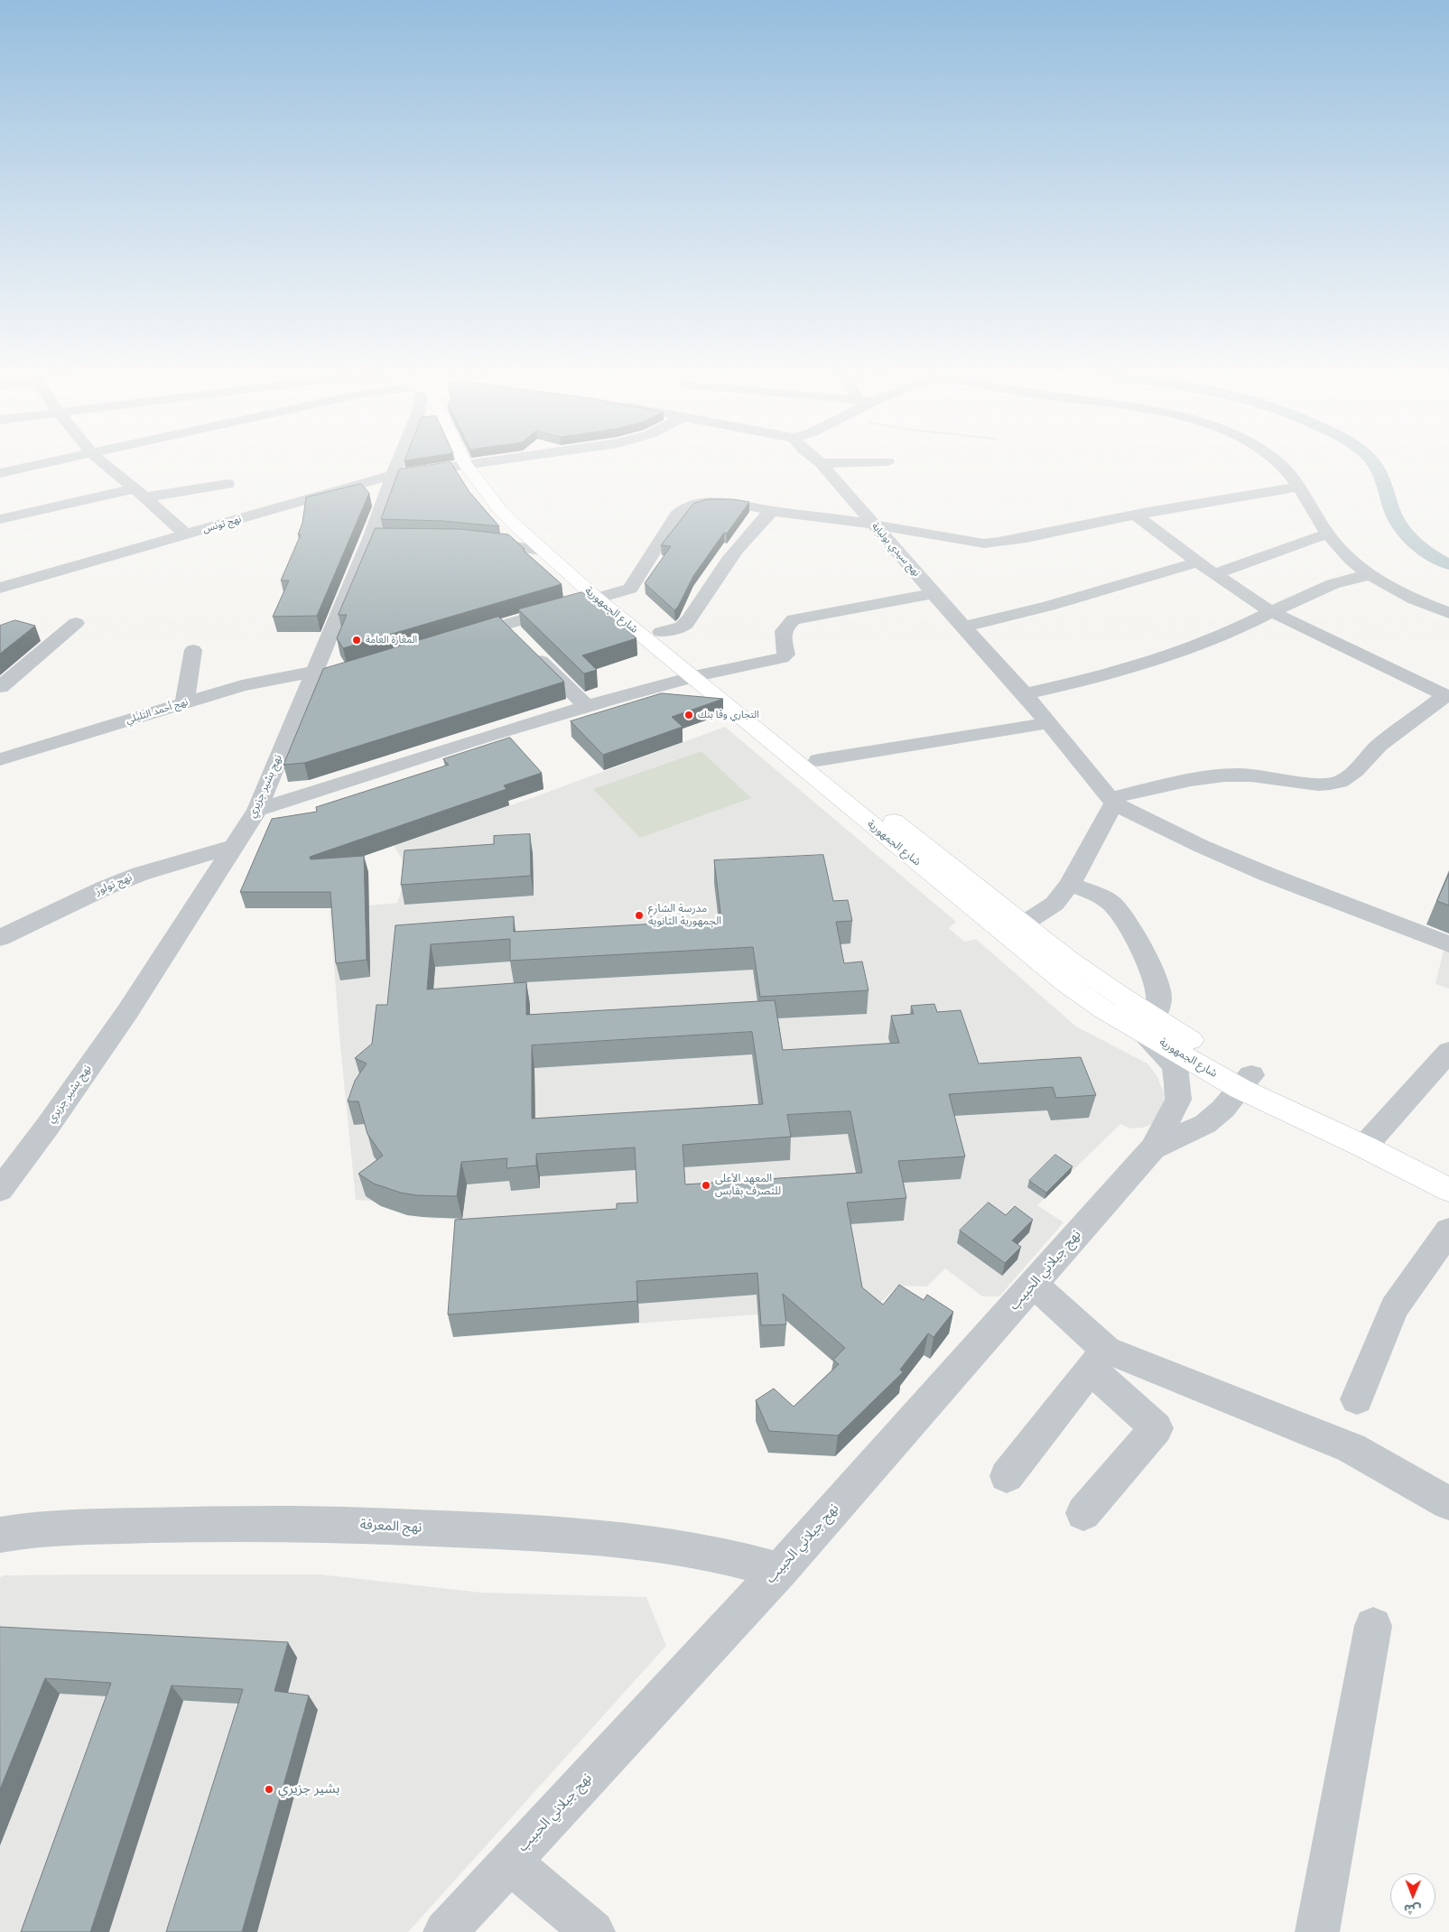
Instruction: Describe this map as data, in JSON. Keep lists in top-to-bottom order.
{
  "streets": {
    "main road": ["شارع الجمهورية"],
    "street": [
      "نهج تونس",
      "نهج سيدي بولبابة",
      "نهج أحمد التليلي",
      "نهج بشير جزيري",
      "نهج تولوز",
      "نهج جيلاني الحبيب",
      "نهج المعرفة"
    ]
  },
  "crossings": [
    ["نهج تونس", "شارع الجمهورية"],
    ["نهج تونس", "نهج بشير جزيري"],
    ["شارع الجمهورية", "نهج جيلاني الحبيب"],
    ["نهج أحمد التليلي", "نهج بشير جزيري"],
    ["نهج بشير جزيري", "نهج تولوز"],
    ["نهج جيلاني الحبيب", "نهج المعرفة"]
  ],
  "places": [
    "المغازة العامة",
    "التجاري وفا بنك",
    "مدرسة الشارع الجمهورية الثانوية",
    "المعهد الأعلى للتصرف بقابس",
    "بشير جزيري"
  ],
  "north": "bottom"
}
